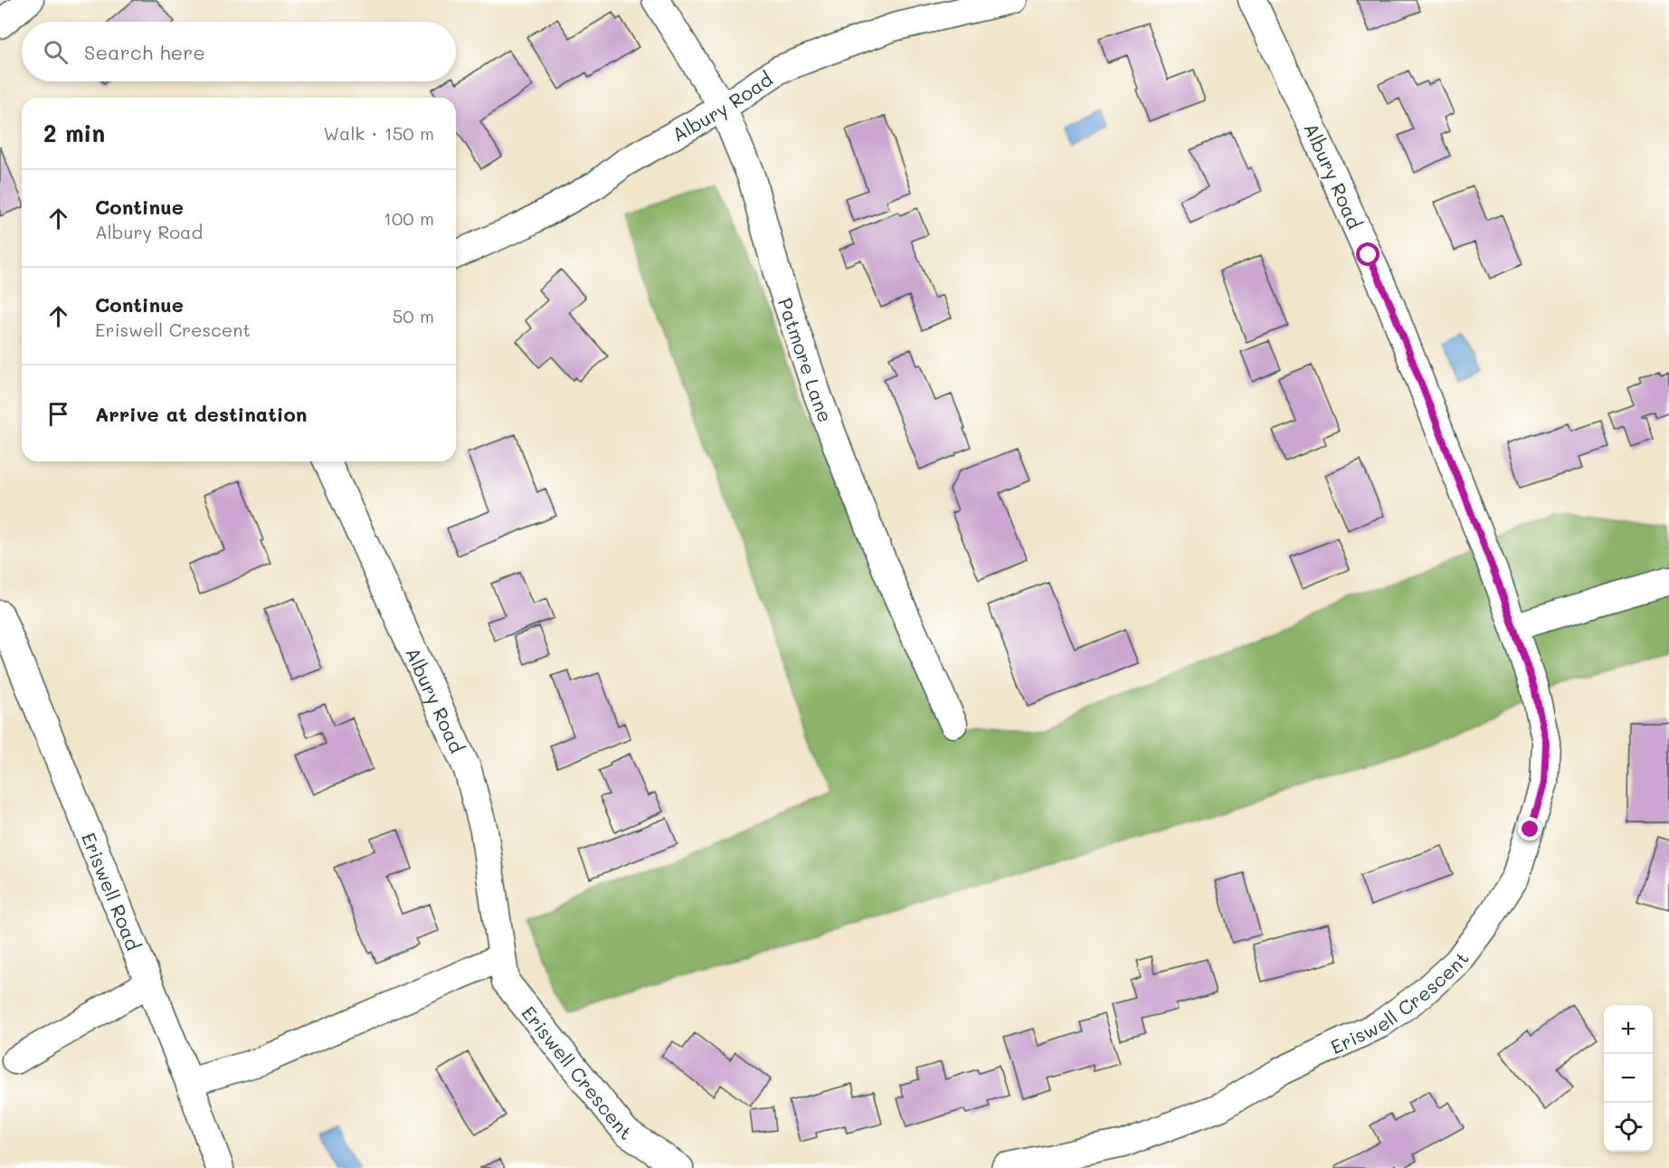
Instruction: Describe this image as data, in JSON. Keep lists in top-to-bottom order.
{
  "streets": {
    "street": [
      "Albury Road",
      "Patmore Lane",
      "Eriswell Road",
      "Eriswell Crescent"
    ]
  },
  "crossings": [
    ["Albury Road", "Patmore Lane"],
    ["Albury Road", "Eriswell Crescent"]
  ],
  "page": {
    "search": "Search here",
    "heading": ["2 min", "Walk · 150 m"],
    "list": [
      ["Continue", "Albury Road", "100 m"],
      ["Continue", "Eriswell Crescent", "50 m"],
      "Arrive at destination"
    ],
    "map_buttons": ["+", "−"]
  }
}
